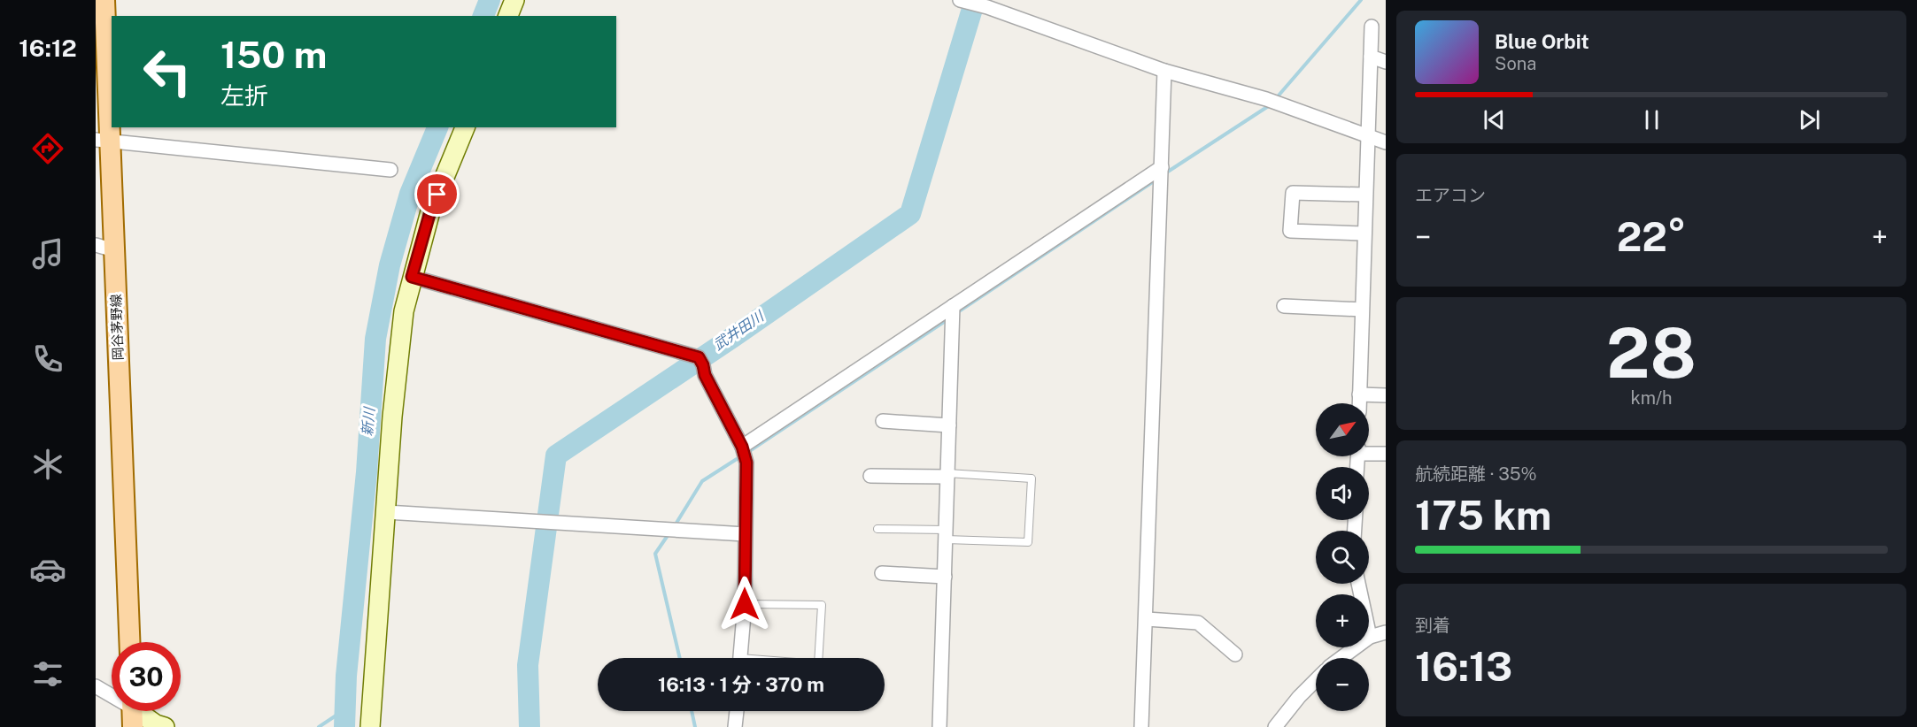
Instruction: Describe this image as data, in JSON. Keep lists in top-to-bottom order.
{
  "streets": {
    "main road": ["岡谷茅野線"]
  },
  "water": ["武井田川", "新川"],
  "north": "top right",
  "page": {
    "tabs": "16:12",
    "turn": ["150 m", "左折"],
    "song": ["Blue Orbit", "Sona"],
    "tile": [
      "エアコン",
      ["28", "km/h"],
      ["航続距離 · 35%", "175 km"],
      ["到着", "16:13"]
    ],
    "heat": ["−", "22°", "+"],
    "map_buttons": ["+", "−"],
    "limit": "30",
    "trip": "16:13 · 1 分 · 370 m"
  }
}
